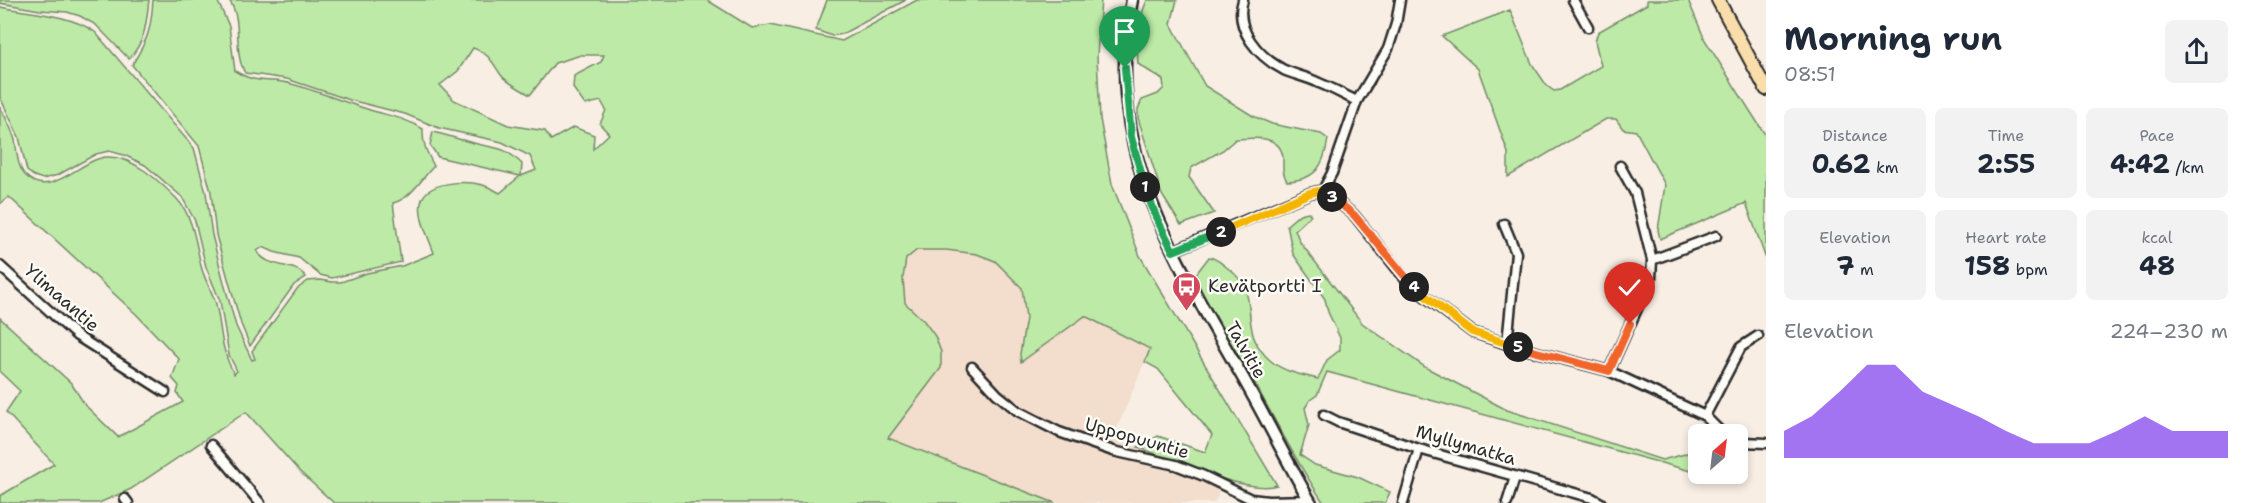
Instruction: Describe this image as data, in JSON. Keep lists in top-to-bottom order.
{
  "streets": {
    "street": [
      "Ylimaantie",
      "Talvitie",
      "Uppopuuntie",
      "Myllymatka"
    ]
  },
  "crossings": [
    ["Talvitie", "Uppopuuntie"]
  ],
  "places": {
    "bus stop": ["Kevätportti I"]
  },
  "north": "top right",
  "page": {
    "heading": ["Morning run", "08:51"],
    "stats": [
      ["Distance", "0.62 km"],
      ["Time", "2:55"],
      ["Pace", "4:42 /km"],
      ["Elevation", "7 m"],
      ["Heart rate", "158 bpm"],
      ["kcal", "48"]
    ],
    "pins": [
      "1",
      "3",
      "2",
      "4",
      "5"
    ],
    "chart": ["Elevation", "224–230 m"]
  }
}
